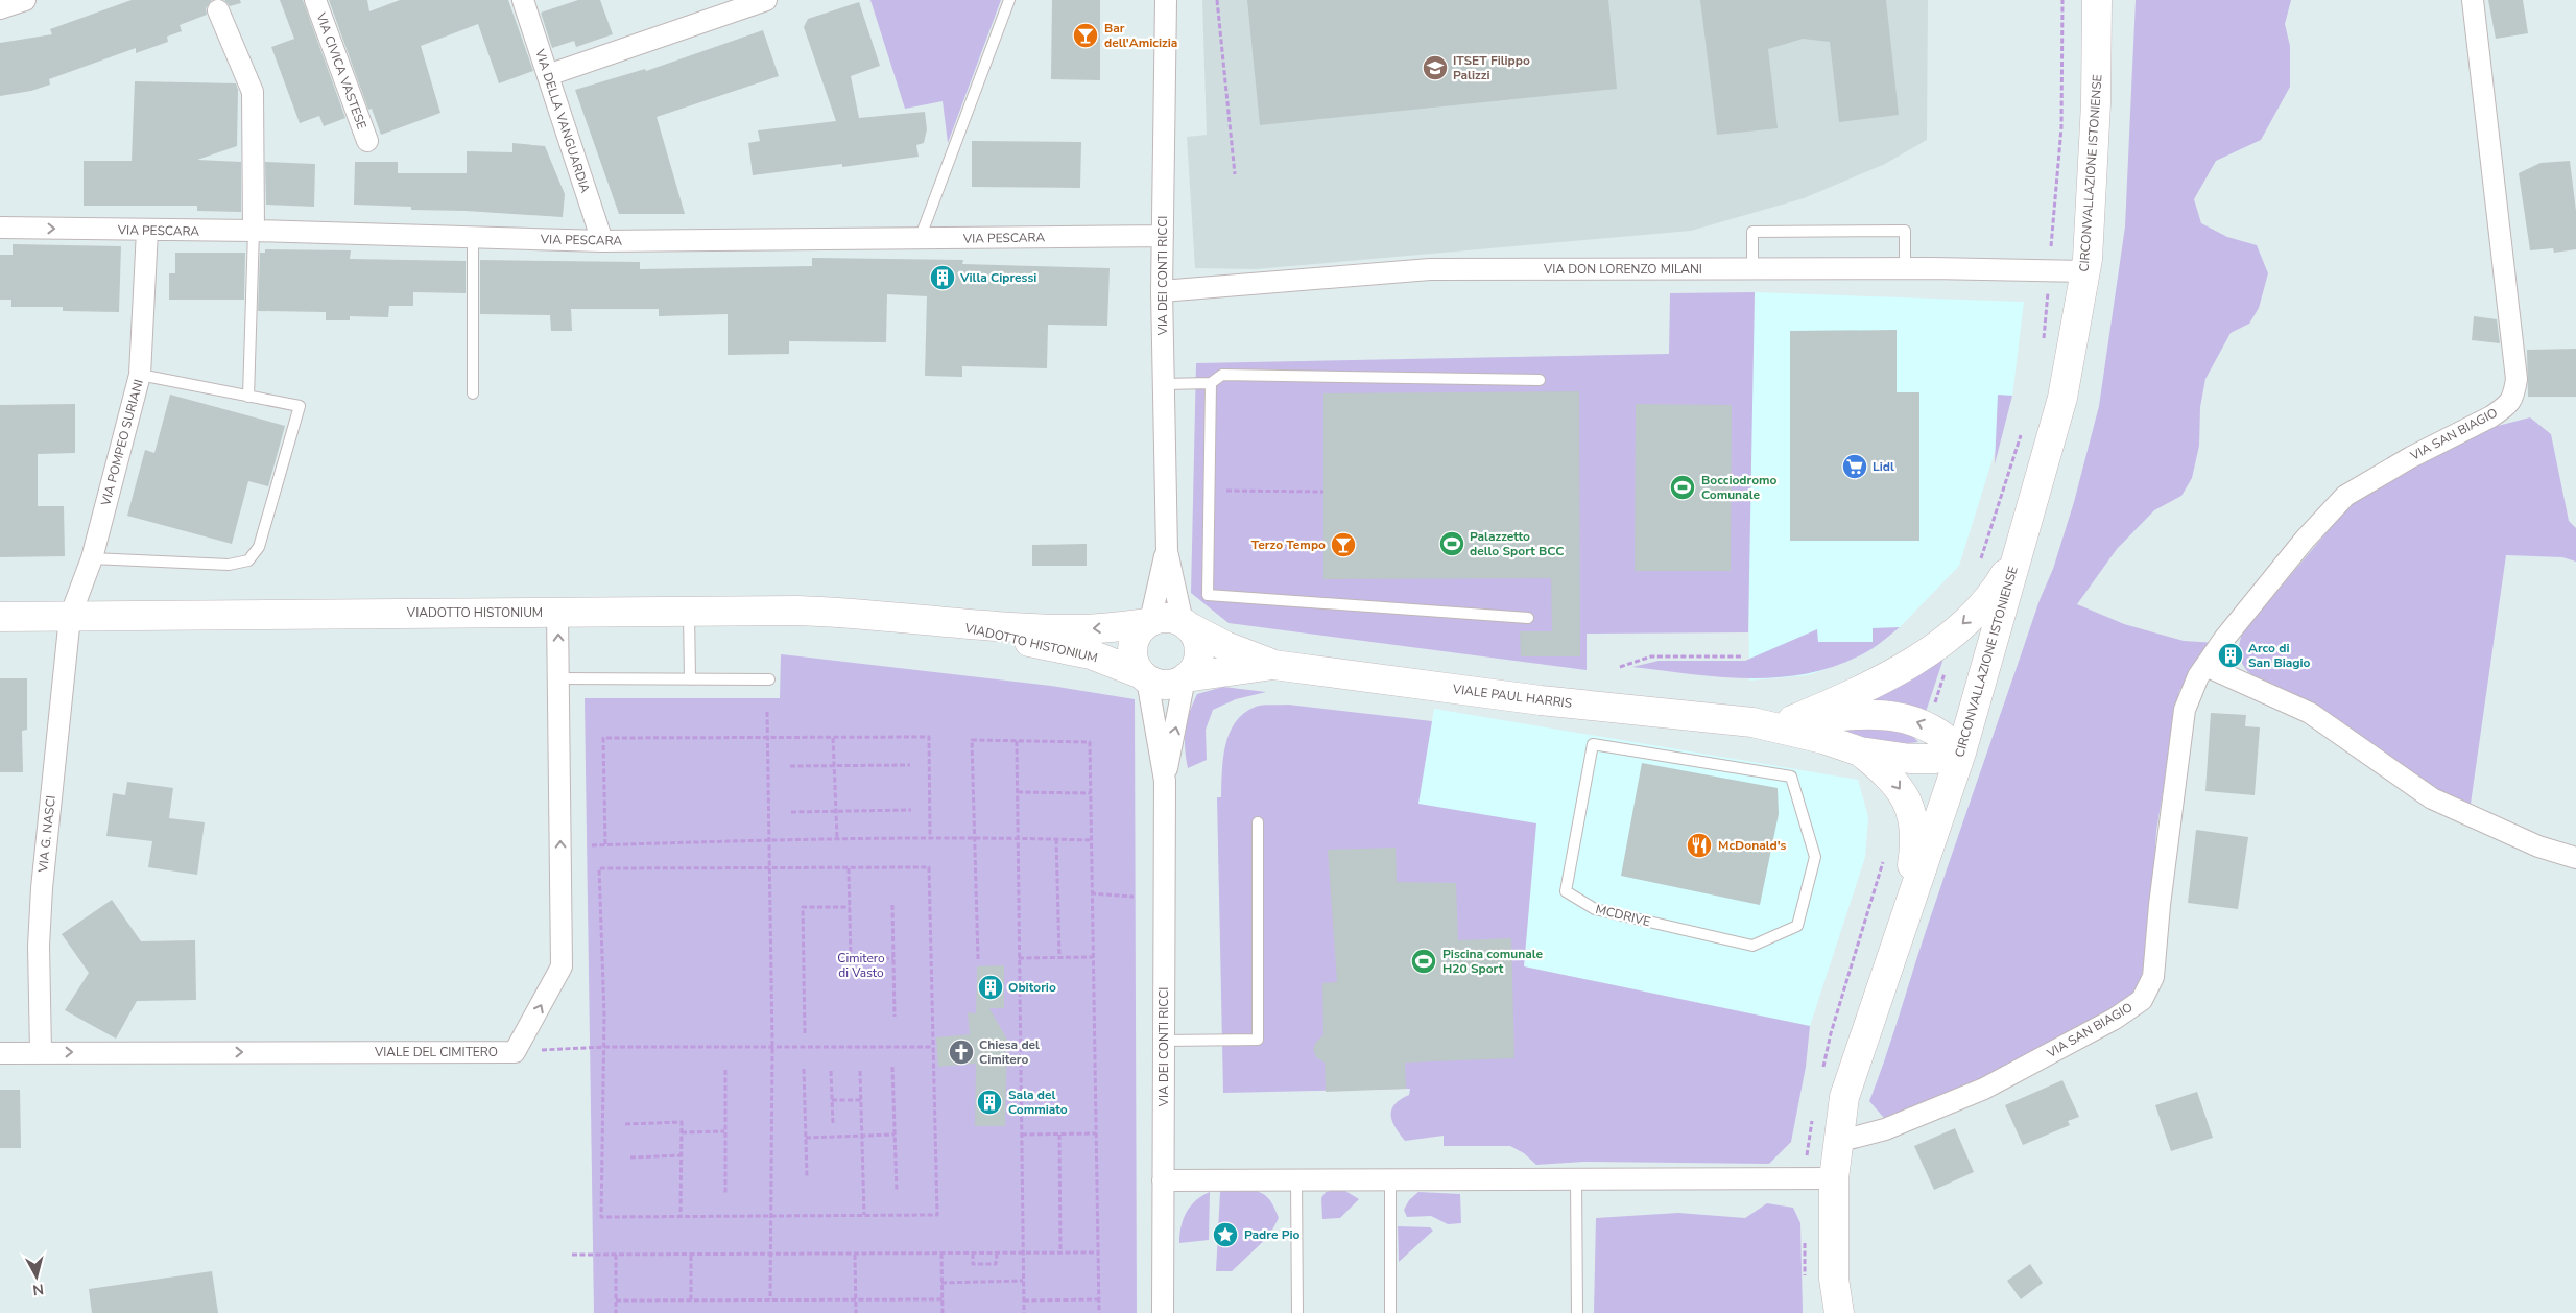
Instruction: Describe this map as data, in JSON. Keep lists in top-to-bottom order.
{
  "streets": {
    "main road": ["CIRCONVALLAZIONE ISTONIENSE", "VIADOTTO HISTONIUM", "VIALE PAUL HARRIS"],
    "street": [
      "VIA CIVICA VASTESE",
      "VIA DELLA VANGUARDIA",
      "VIA PESCARA",
      "VIA DON LORENZO MILANI",
      "VIA DEI CONTI RICCI",
      "VIA SAN BIAGIO",
      "VIA POMPEO SURIANI",
      "VIA G. NASCI",
      "VIALE DEL CIMITERO"
    ],
    "lane": ["MCDRIVE"]
  },
  "crossings": [
    ["VIA DELLA VANGUARDIA", "VIA PESCARA"],
    ["CIRCONVALLAZIONE ISTONIENSE", "VIA DON LORENZO MILANI"],
    ["CIRCONVALLAZIONE ISTONIENSE", "VIA SAN BIAGIO"],
    ["CIRCONVALLAZIONE ISTONIENSE", "VIALE PAUL HARRIS"],
    ["VIA PESCARA", "VIA DEI CONTI RICCI"],
    ["VIA PESCARA", "VIA POMPEO SURIANI"],
    ["VIA DON LORENZO MILANI", "VIA DEI CONTI RICCI"],
    ["VIA DEI CONTI RICCI", "VIADOTTO HISTONIUM"],
    ["VIA DEI CONTI RICCI", "VIALE PAUL HARRIS"],
    ["VIA POMPEO SURIANI", "VIADOTTO HISTONIUM"],
    ["VIA POMPEO SURIANI", "VIA G. NASCI"],
    ["VIADOTTO HISTONIUM", "VIALE PAUL HARRIS"],
    ["VIADOTTO HISTONIUM", "VIA G. NASCI"],
    ["VIADOTTO HISTONIUM", "VIALE DEL CIMITERO"],
    ["VIA G. NASCI", "VIALE DEL CIMITERO"]
  ],
  "parks": ["Cimitero di Vasto"],
  "places": {
    "bar": ["Bar dell'Amicizia", "Terzo Tempo"],
    "school or university": ["ITSET Filippo Palizzi"],
    "building": [
      "Villa Cipressi",
      "Arco di San Biagio",
      "Obitorio",
      "Sala del Commiato"
    ],
    "supermarket": ["Lidl"],
    "sports": ["Bocciodromo Comunale", "Palazzetto dello Sport BCC", "Piscina comunale H20 Sport"],
    "restaurant": ["McDonald's"],
    "church": ["Chiesa del Cimitero"],
    "place": ["Padre Pio"]
  },
  "north": "bottom"
}
